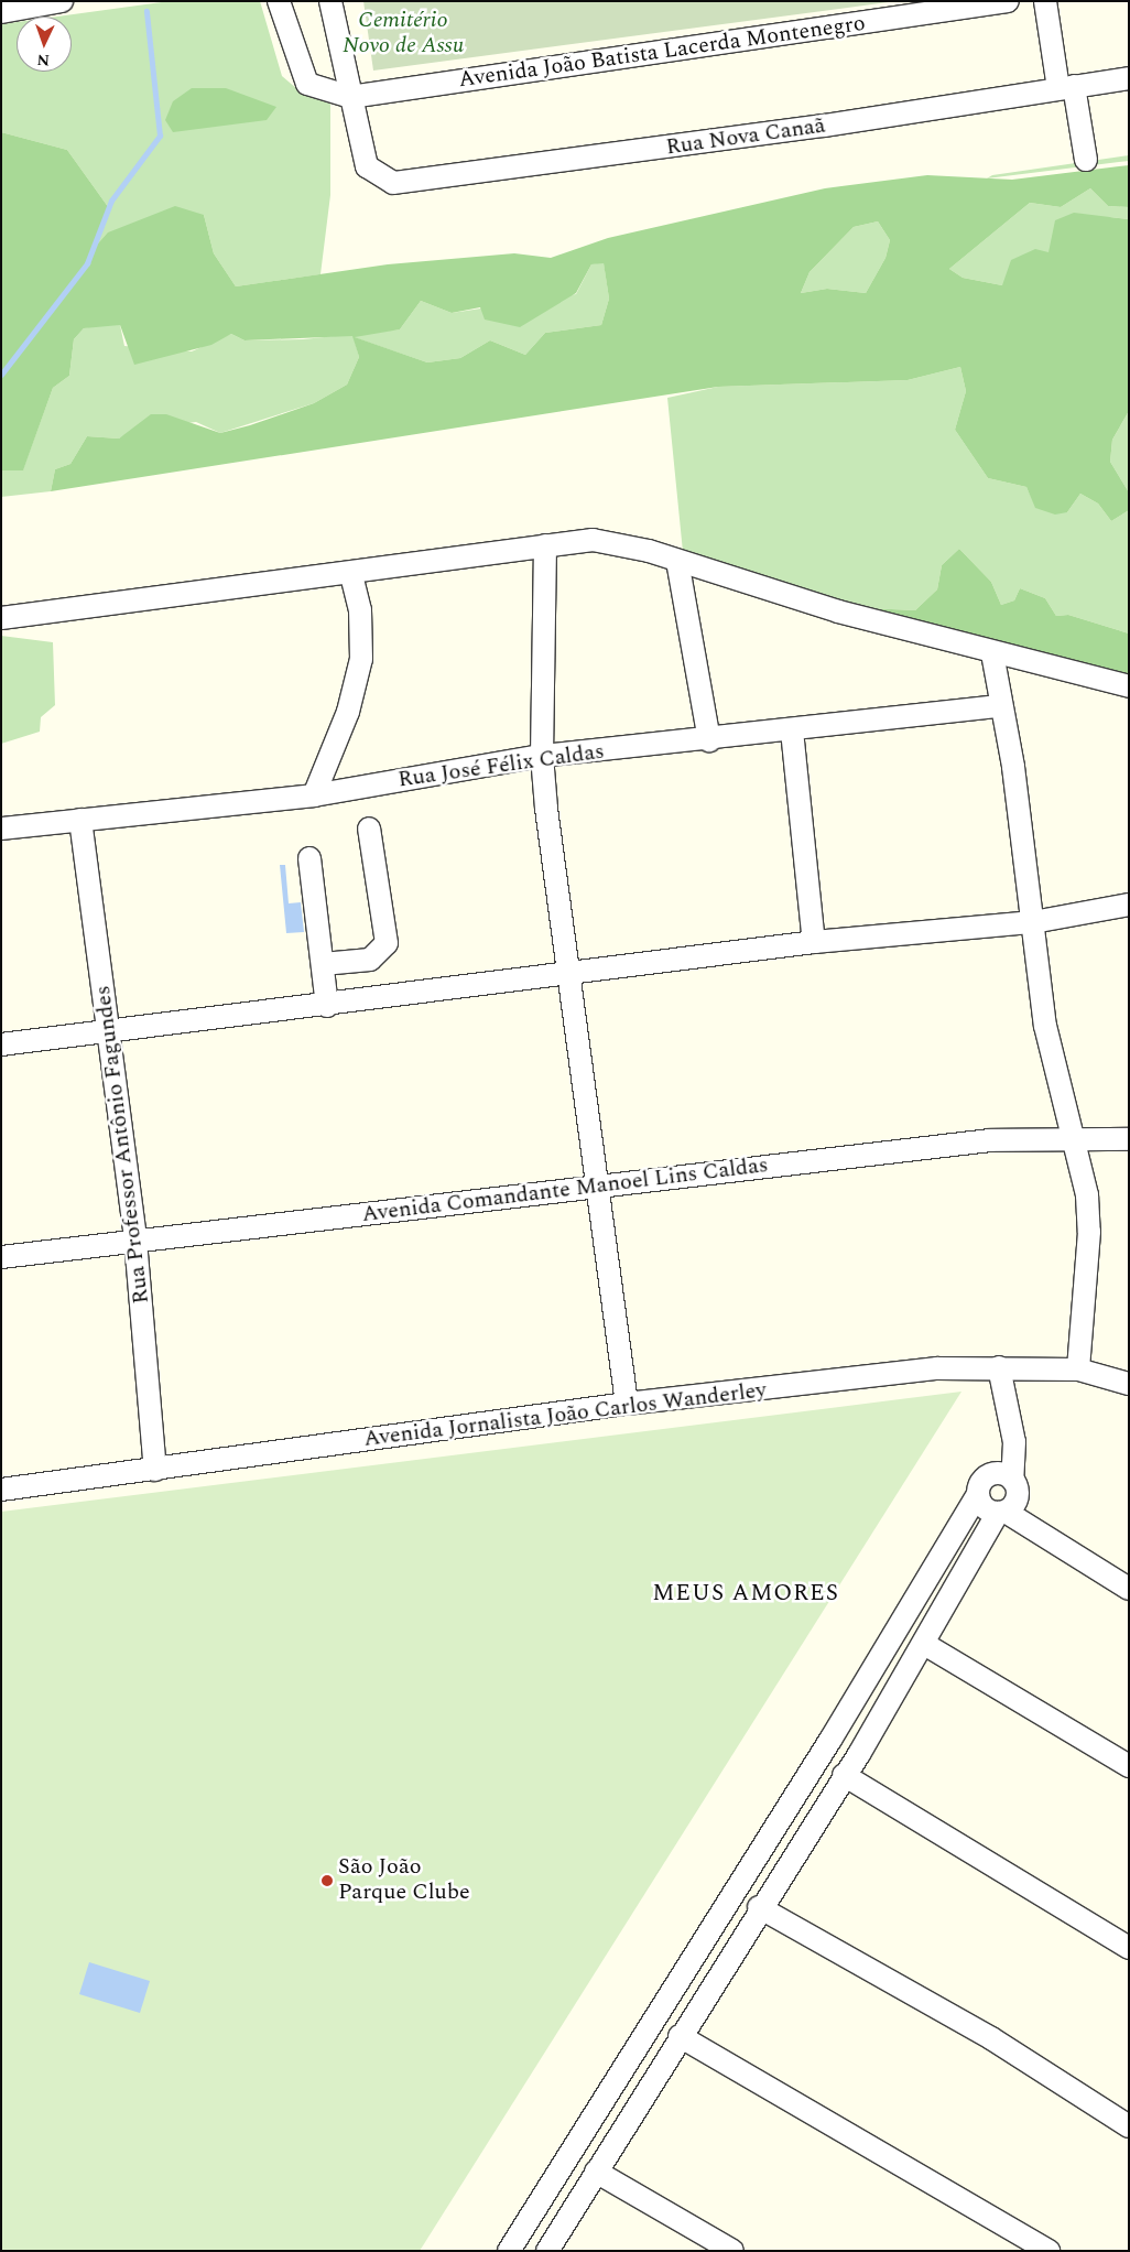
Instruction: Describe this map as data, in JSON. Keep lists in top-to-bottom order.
{
  "streets": {
    "street": [
      "Avenida João Batista Lacerda Montenegro",
      "Rua Nova Canaã",
      "Rua José Félix Caldas",
      "Rua Professor Antônio Fagundes",
      "Avenida Comandante Manoel Lins Caldas",
      "Avenida Jornalista João Carlos Wanderley"
    ]
  },
  "crossings": [
    ["Avenida João Batista Lacerda Montenegro", "Rua Nova Canaã"],
    ["Rua José Félix Caldas", "Rua Professor Antônio Fagundes"],
    ["Rua Professor Antônio Fagundes", "Avenida Comandante Manoel Lins Caldas"],
    ["Rua Professor Antônio Fagundes", "Avenida Jornalista João Carlos Wanderley"]
  ],
  "districts": ["MEUS AMORES"],
  "parks": ["Cemitério Novo de Assu"],
  "places": ["São João Parque Clube"],
  "north": "bottom"
}
